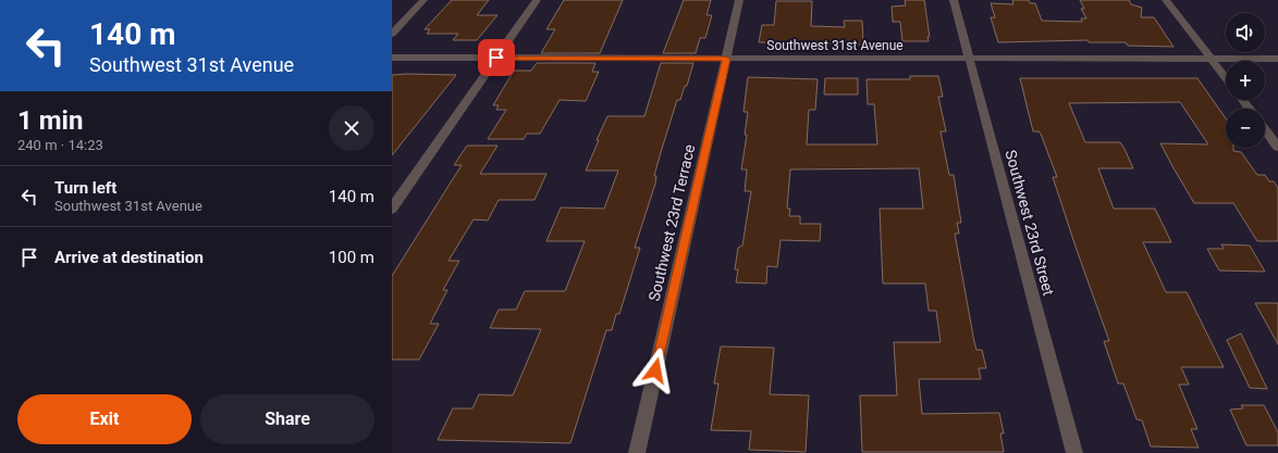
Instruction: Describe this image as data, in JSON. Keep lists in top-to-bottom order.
{
  "streets": {
    "street": ["Southwest 31st Avenue", "Southwest 23rd Terrace", "Southwest 23rd Street"]
  },
  "crossings": [
    ["Southwest 31st Avenue", "Southwest 23rd Terrace"],
    ["Southwest 31st Avenue", "Southwest 23rd Street"]
  ],
  "page": {
    "turn": ["140 m", "Southwest 31st Avenue"],
    "map_buttons": ["+", "−"],
    "heading": ["1 min", "240 m · 14:23"],
    "list": [
      {
        "name": "Turn left",
        "note": "Southwest 31st Avenue",
        "value": "140 m"
      },
      {
        "name": "Arrive at destination",
        "value": "100 m"
      }
    ],
    "buttons": ["Exit", "Share"]
  }
}
